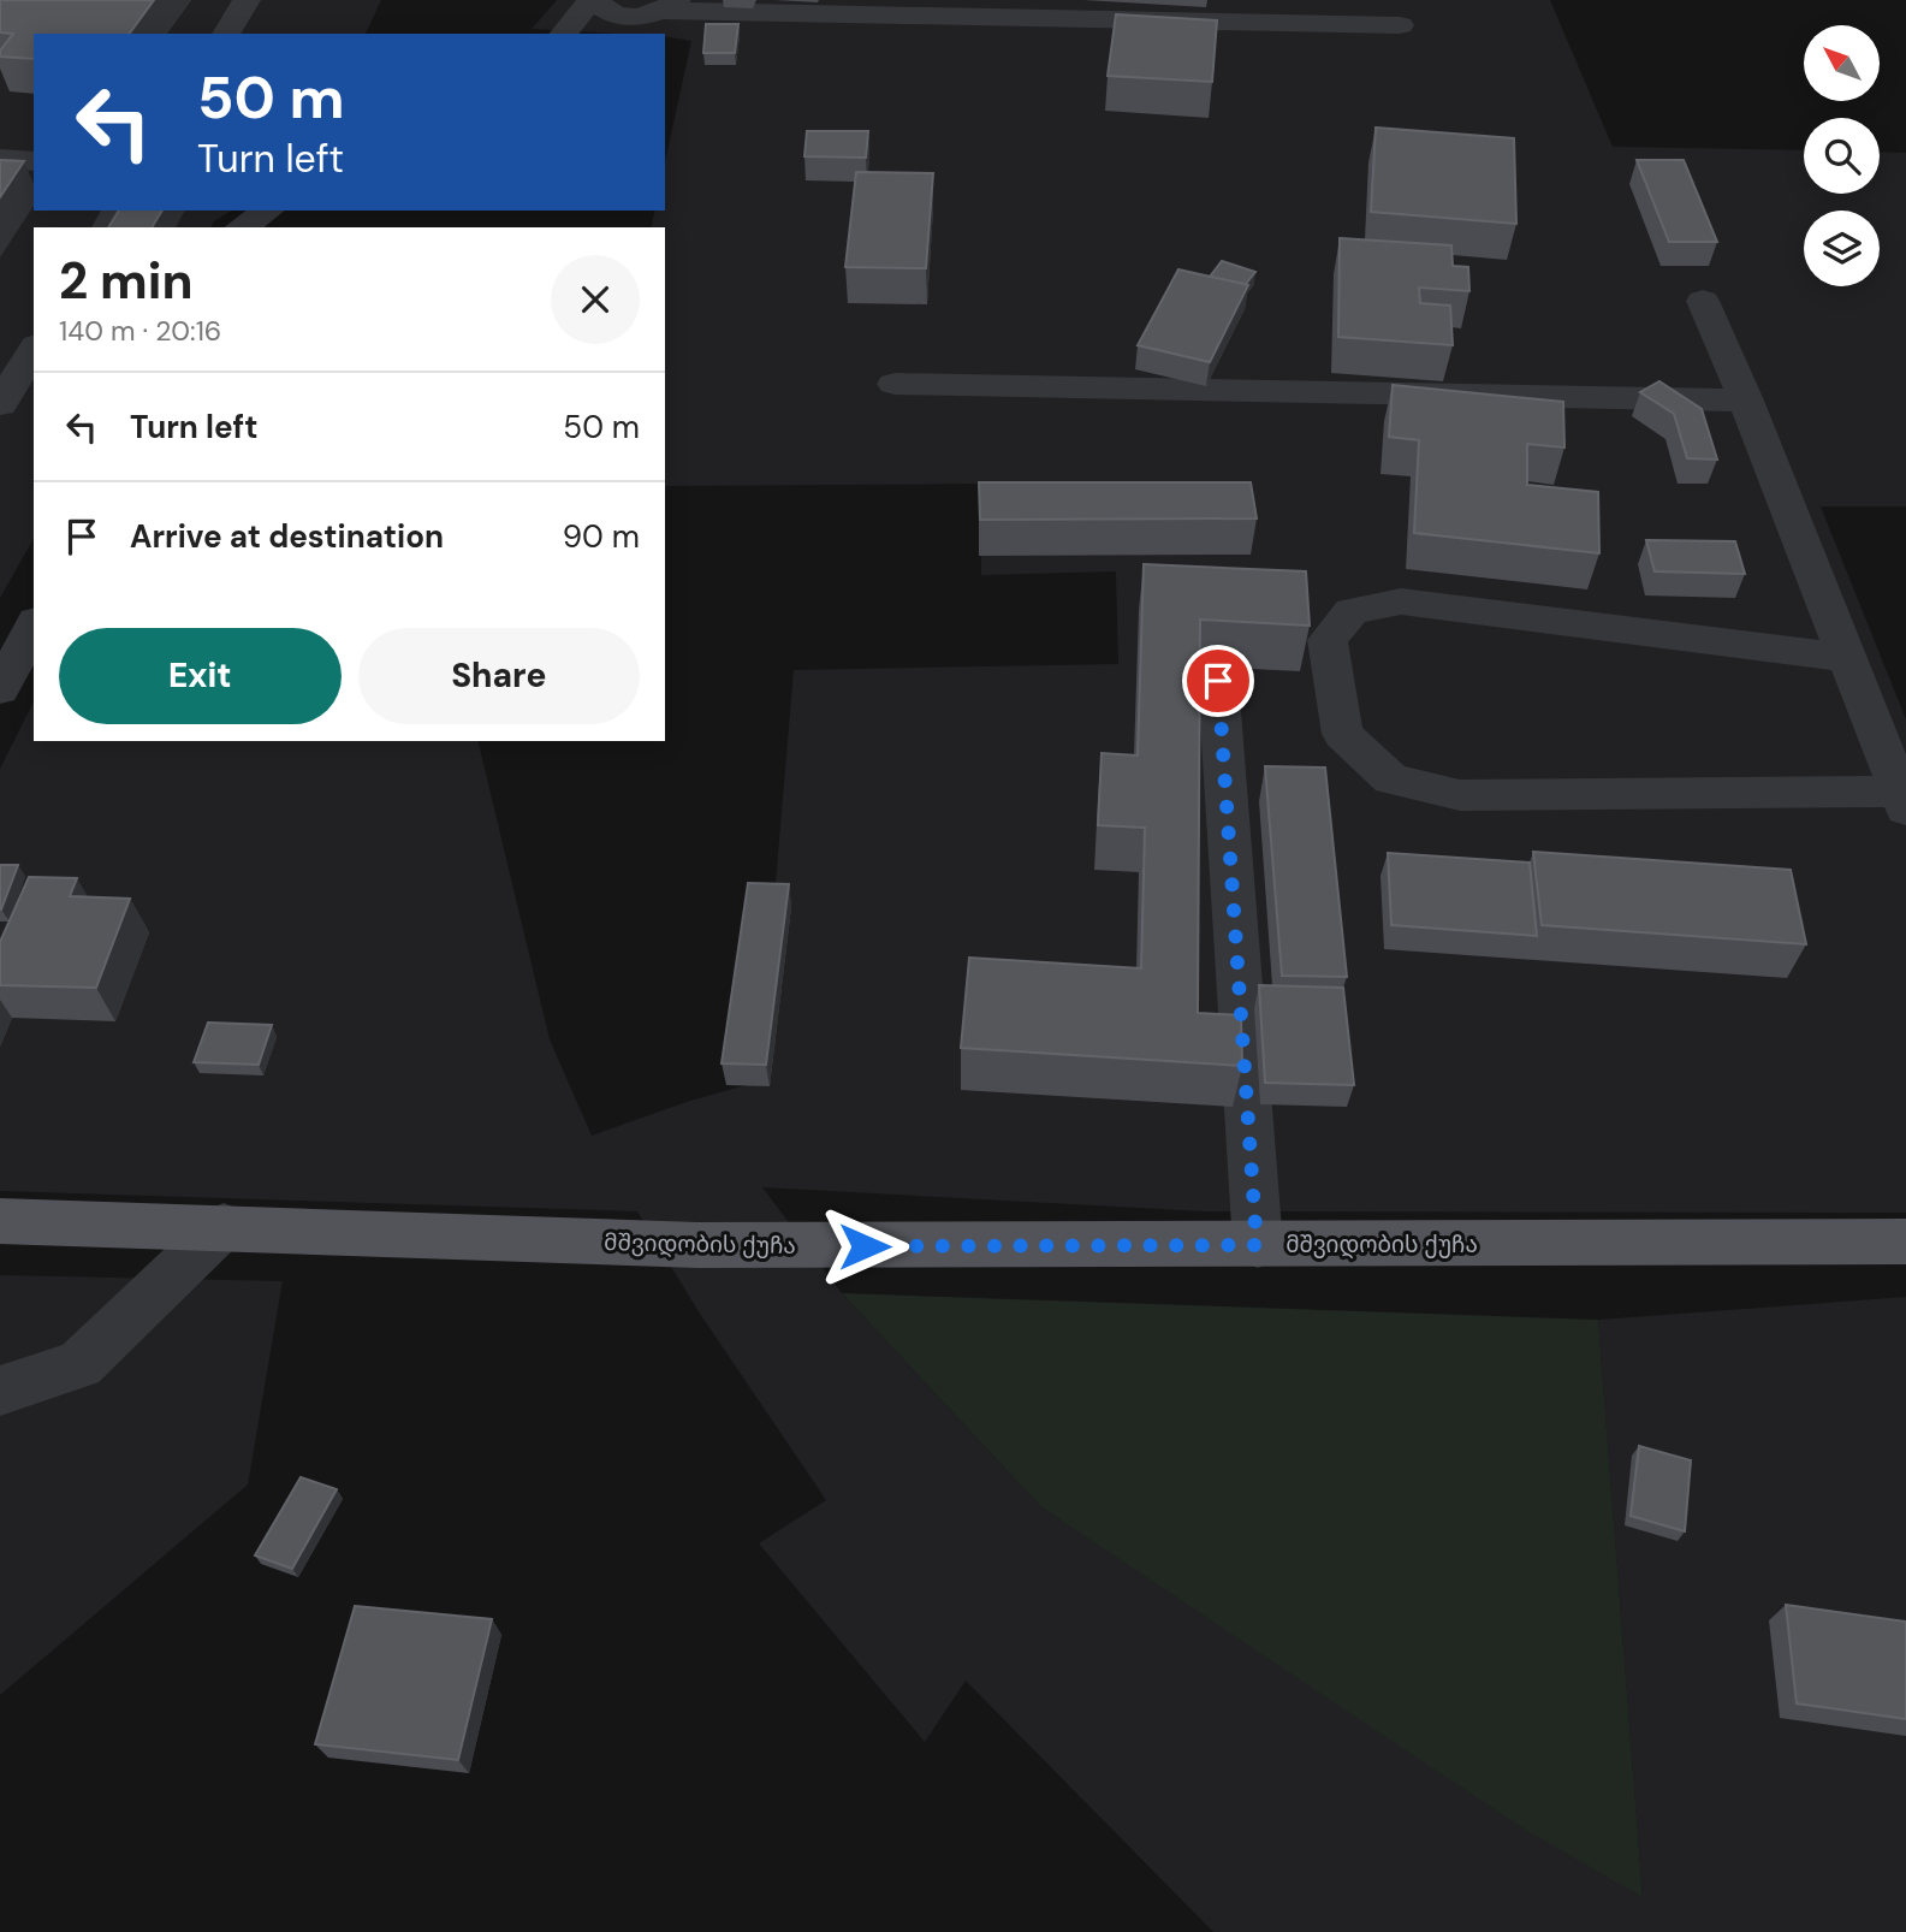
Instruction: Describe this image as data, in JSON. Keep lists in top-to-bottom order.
{
  "streets": {
    "main road": ["მშვიდობის ქუჩა"]
  },
  "north": "top left",
  "page": {
    "turn": ["50 m", "Turn left"],
    "heading": ["2 min", "140 m · 20:16"],
    "list": [
      {
        "name": "Turn left",
        "value": "50 m"
      },
      {
        "name": "Arrive at destination",
        "value": "90 m"
      }
    ],
    "buttons": ["Exit", "Share"]
  }
}
